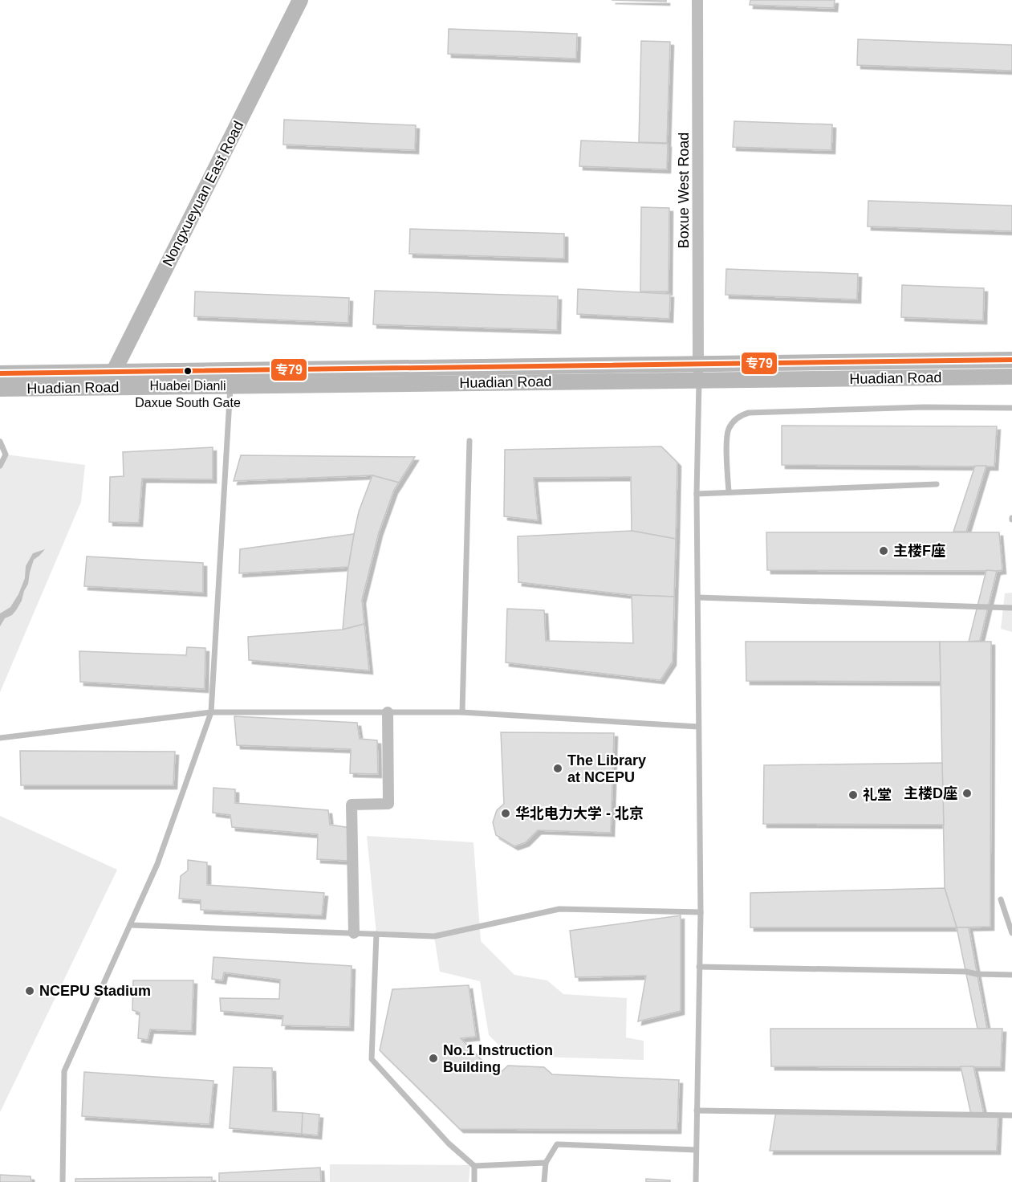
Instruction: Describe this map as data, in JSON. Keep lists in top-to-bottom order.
{
  "streets": {
    "street": ["Boxue West Road", "Nongxueyuan East Road", "Huadian Road"]
  },
  "crossings": [
    ["Boxue West Road", "Huadian Road"],
    ["Nongxueyuan East Road", "Huadian Road"]
  ],
  "places": [
    "Huabei Dianli Daxue South Gate",
    "主楼F座",
    "The Library at NCEPU",
    "主楼D座",
    "礼堂",
    "华北电力大学 - 北京",
    "NCEPU Stadium",
    "No.1 Instruction Building"
  ],
  "lines": ["transit line 专79"]
}
